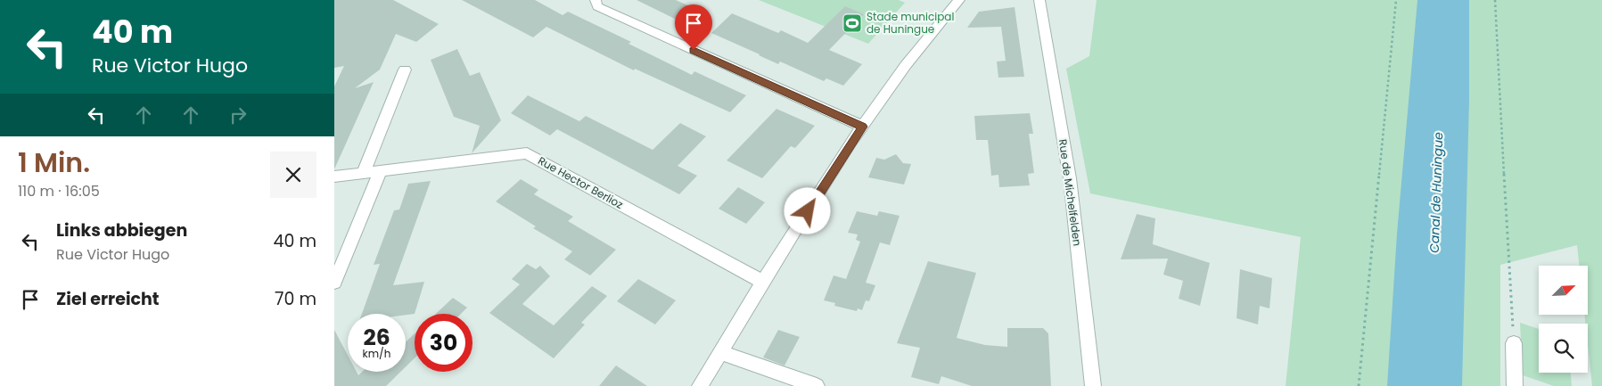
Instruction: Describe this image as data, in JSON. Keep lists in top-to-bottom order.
{
  "streets": {
    "street": ["Rue Hector Berlioz", "Rue de Michelfelden"]
  },
  "water": ["Canal de Huningue"],
  "places": {
    "sports": ["Stade municipal de Huningue"]
  },
  "north": "top right",
  "page": {
    "turn": ["40 m", "Rue Victor Hugo"],
    "heading": ["1 Min.", "110 m · 16:05"],
    "list": [
      {
        "name": "Links abbiegen",
        "note": "Rue Victor Hugo",
        "value": "40 m"
      },
      {
        "name": "Ziel erreicht",
        "value": "70 m"
      }
    ],
    "speed": "26 km/h",
    "limit": "30"
  }
}
